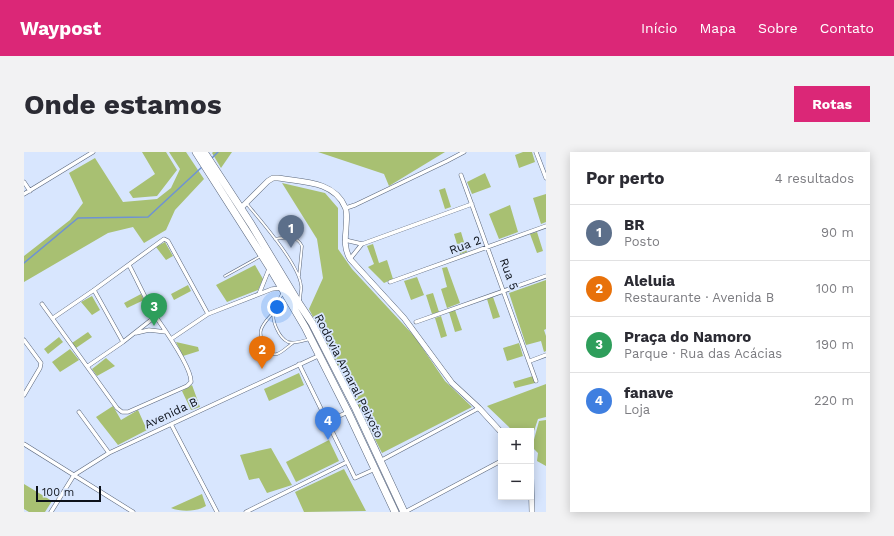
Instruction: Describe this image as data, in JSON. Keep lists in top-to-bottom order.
{
  "streets": {
    "highway": ["Rodovia Amaral Peixoto"],
    "street": ["Rua 2", "Rua 5", "Avenida B"]
  },
  "crossings": [
    ["Rua 2", "Rua 5"],
    ["Rodovia Amaral Peixoto", "Avenida B"]
  ],
  "scale_bar": "100 m",
  "page": {
    "header": "Waypost",
    "nav": [
      "Início",
      "Mapa",
      "Sobre",
      "Contato"
    ],
    "buttons": "Rotas",
    "title": "Onde estamos",
    "heading": ["Por perto", "4 resultados"],
    "list": [
      {
        "mark": "1",
        "name": "BR",
        "note": "Posto",
        "value": "90 m"
      },
      {
        "mark": "2",
        "name": "Aleluia",
        "note": "Restaurante · Avenida B",
        "value": "100 m"
      },
      {
        "mark": "3",
        "name": "Praça do Namoro",
        "note": "Parque · Rua das Acácias",
        "value": "190 m"
      },
      {
        "mark": "4",
        "name": "fanave",
        "note": "Loja",
        "value": "220 m"
      }
    ],
    "pins": [
      "1",
      "3",
      "2",
      "4"
    ],
    "map_buttons": ["+", "−"],
    "scale": "100 m"
  }
}
